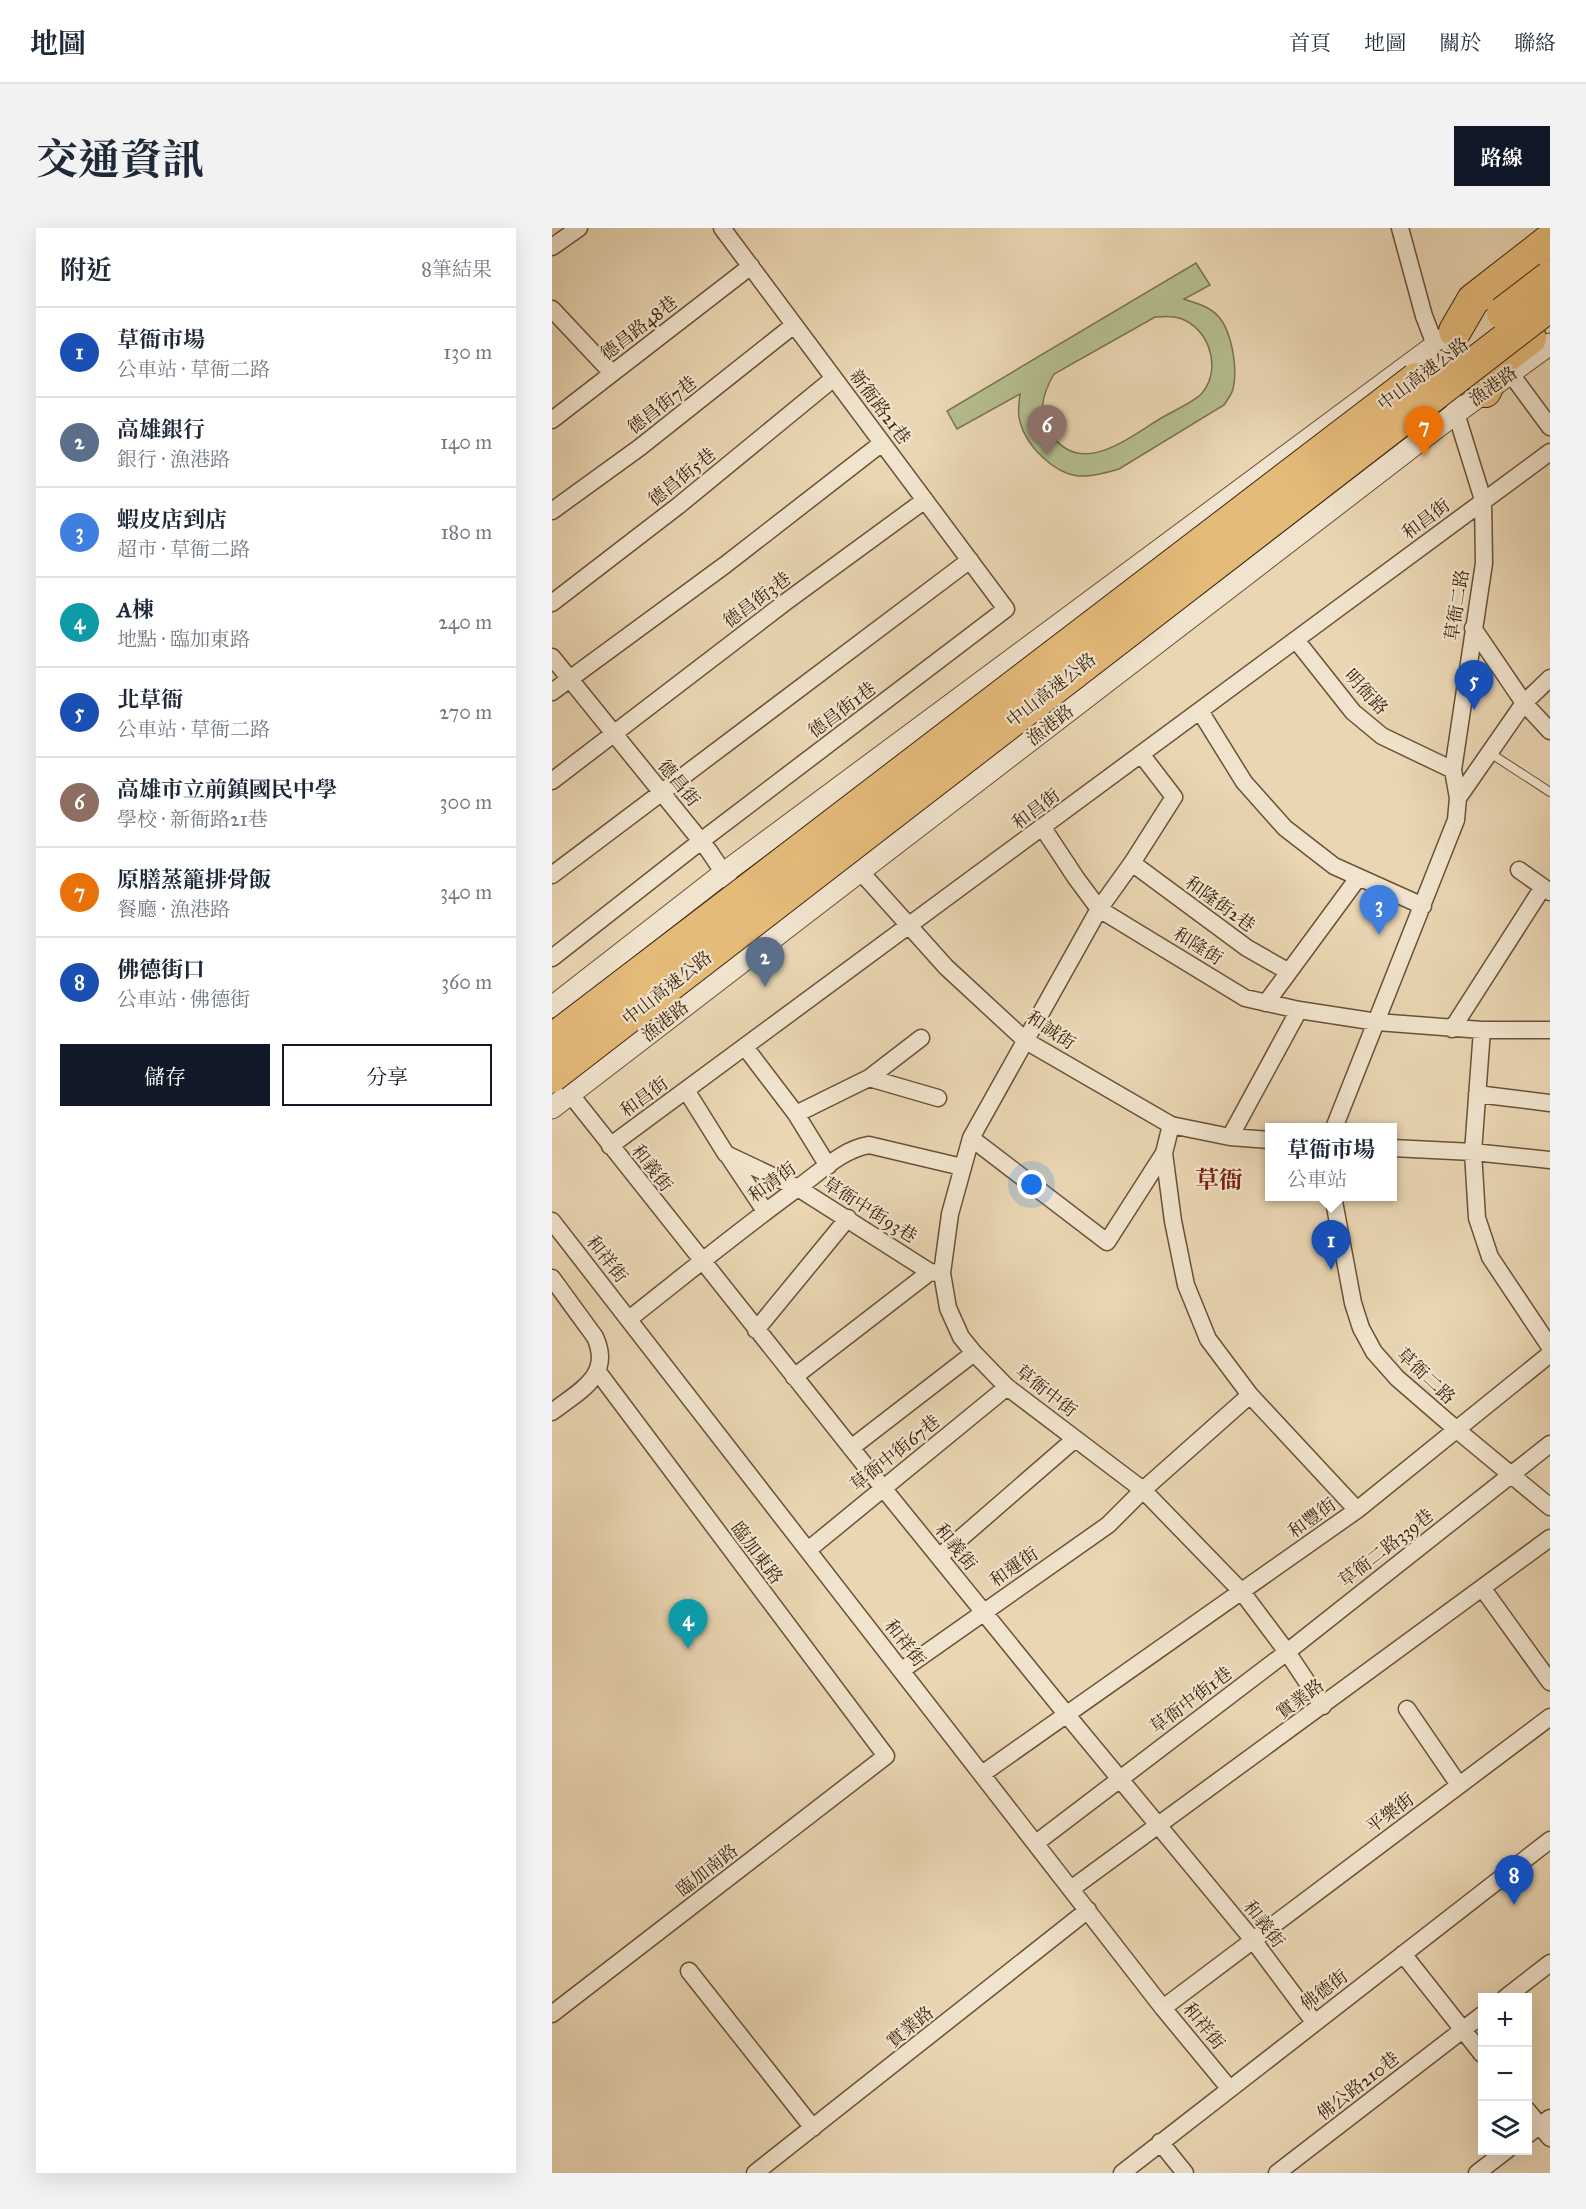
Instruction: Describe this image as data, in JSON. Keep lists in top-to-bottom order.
{
  "streets": {
    "highway": ["中山高速公路"],
    "street": [
      "德昌路48巷",
      "漁港路",
      "德昌街7巷",
      "新衙路21巷",
      "德昌街5巷",
      "和昌街",
      "德昌街3巷",
      "草衙二路",
      "明衙路",
      "德昌街1巷",
      "德昌街",
      "和隆街2巷",
      "和隆街",
      "和誠街",
      "和義街",
      "和清街",
      "草衙中街93巷",
      "和祥街",
      "草衙中街",
      "草衙中街67巷",
      "和豐街",
      "草衙二路339巷",
      "臨加東路",
      "和運街",
      "實業路",
      "草衙中街1巷",
      "平樂街",
      "臨加南路",
      "佛德街",
      "佛公路210巷"
    ]
  },
  "crossings": [
    ["德昌路48巷", "新衙路21巷"],
    ["中山高速公路", "漁港路"],
    ["中山高速公路", "和義街"],
    ["漁港路", "草衙二路"],
    ["漁港路", "德昌街"],
    ["漁港路", "和誠街"],
    ["漁港路", "和義街"],
    ["德昌街7巷", "新衙路21巷"],
    ["新衙路21巷", "德昌街5巷"],
    ["新衙路21巷", "德昌街3巷"],
    ["新衙路21巷", "德昌街1巷"],
    ["和昌街", "草衙二路"],
    ["和昌街", "明衙路"],
    ["和昌街", "和隆街"],
    ["和昌街", "和誠街"],
    ["和昌街", "和義街"],
    ["和昌街", "草衙中街"],
    ["德昌街3巷", "德昌街"],
    ["草衙二路", "明衙路"],
    ["草衙二路", "和隆街"],
    ["草衙二路", "草衙二路339巷"],
    ["德昌街1巷", "德昌街"],
    ["和隆街2巷", "草衙中街"],
    ["和隆街", "草衙中街"],
    ["和誠街", "草衙中街"],
    ["和誠街", "和豐街"],
    ["和義街", "和清街"],
    ["和義街", "草衙中街67巷"],
    ["和義街", "和豐街"],
    ["和義街", "和運街"],
    ["和義街", "實業路"],
    ["和義街", "草衙中街1巷"],
    ["和義街", "平樂街"],
    ["和義街", "佛德街"],
    ["和清街", "草衙中街93巷"],
    ["和清街", "和祥街"],
    ["和清街", "草衙中街"],
    ["草衙中街93巷", "草衙中街"],
    ["和祥街", "草衙中街67巷"],
    ["和祥街", "和豐街"],
    ["和祥街", "和運街"],
    ["和祥街", "實業路"],
    ["和祥街", "草衙中街1巷"],
    ["和祥街", "平樂街"],
    ["和祥街", "佛德街"],
    ["草衙中街", "草衙中街67巷"],
    ["草衙中街", "和豐街"],
    ["草衙中街", "草衙二路339巷"],
    ["草衙中街", "和運街"],
    ["草衙中街", "實業路"],
    ["草衙中街", "草衙中街1巷"],
    ["和豐街", "和運街"],
    ["草衙二路339巷", "草衙中街1巷"],
    ["臨加東路", "臨加南路"]
  ],
  "districts": ["草衙"],
  "page": {
    "header": "地圖",
    "nav": [
      "首頁",
      "地圖",
      "關於",
      "聯絡"
    ],
    "title": "交通資訊",
    "buttons": [
      "路線",
      ["儲存", "分享"]
    ],
    "heading": ["附近", "8筆結果"],
    "list": [
      {
        "mark": "1",
        "name": "草衙市場",
        "note": "公車站 · 草衙二路",
        "value": "130 m"
      },
      {
        "mark": "2",
        "name": "高雄銀行",
        "note": "銀行 · 漁港路",
        "value": "140 m"
      },
      {
        "mark": "3",
        "name": "蝦皮店到店",
        "note": "超市 · 草衙二路",
        "value": "180 m"
      },
      {
        "mark": "4",
        "name": "A棟",
        "note": "地點 · 臨加東路",
        "value": "240 m"
      },
      {
        "mark": "5",
        "name": "北草衙",
        "note": "公車站 · 草衙二路",
        "value": "270 m"
      },
      {
        "mark": "6",
        "name": "高雄市立前鎮國民中學",
        "note": "學校 · 新衙路21巷",
        "value": "300 m"
      },
      {
        "mark": "7",
        "name": "原膳蒸籠排骨飯",
        "note": "餐廳 · 漁港路",
        "value": "340 m"
      },
      {
        "mark": "8",
        "name": "佛德街口",
        "note": "公車站 · 佛德街",
        "value": "360 m"
      }
    ],
    "pins": [
      "6",
      "7",
      "5",
      "3",
      "2",
      "1",
      "4",
      "8"
    ],
    "popup": ["草衙市場", "公車站"],
    "map_buttons": ["+", "−"]
  }
}
